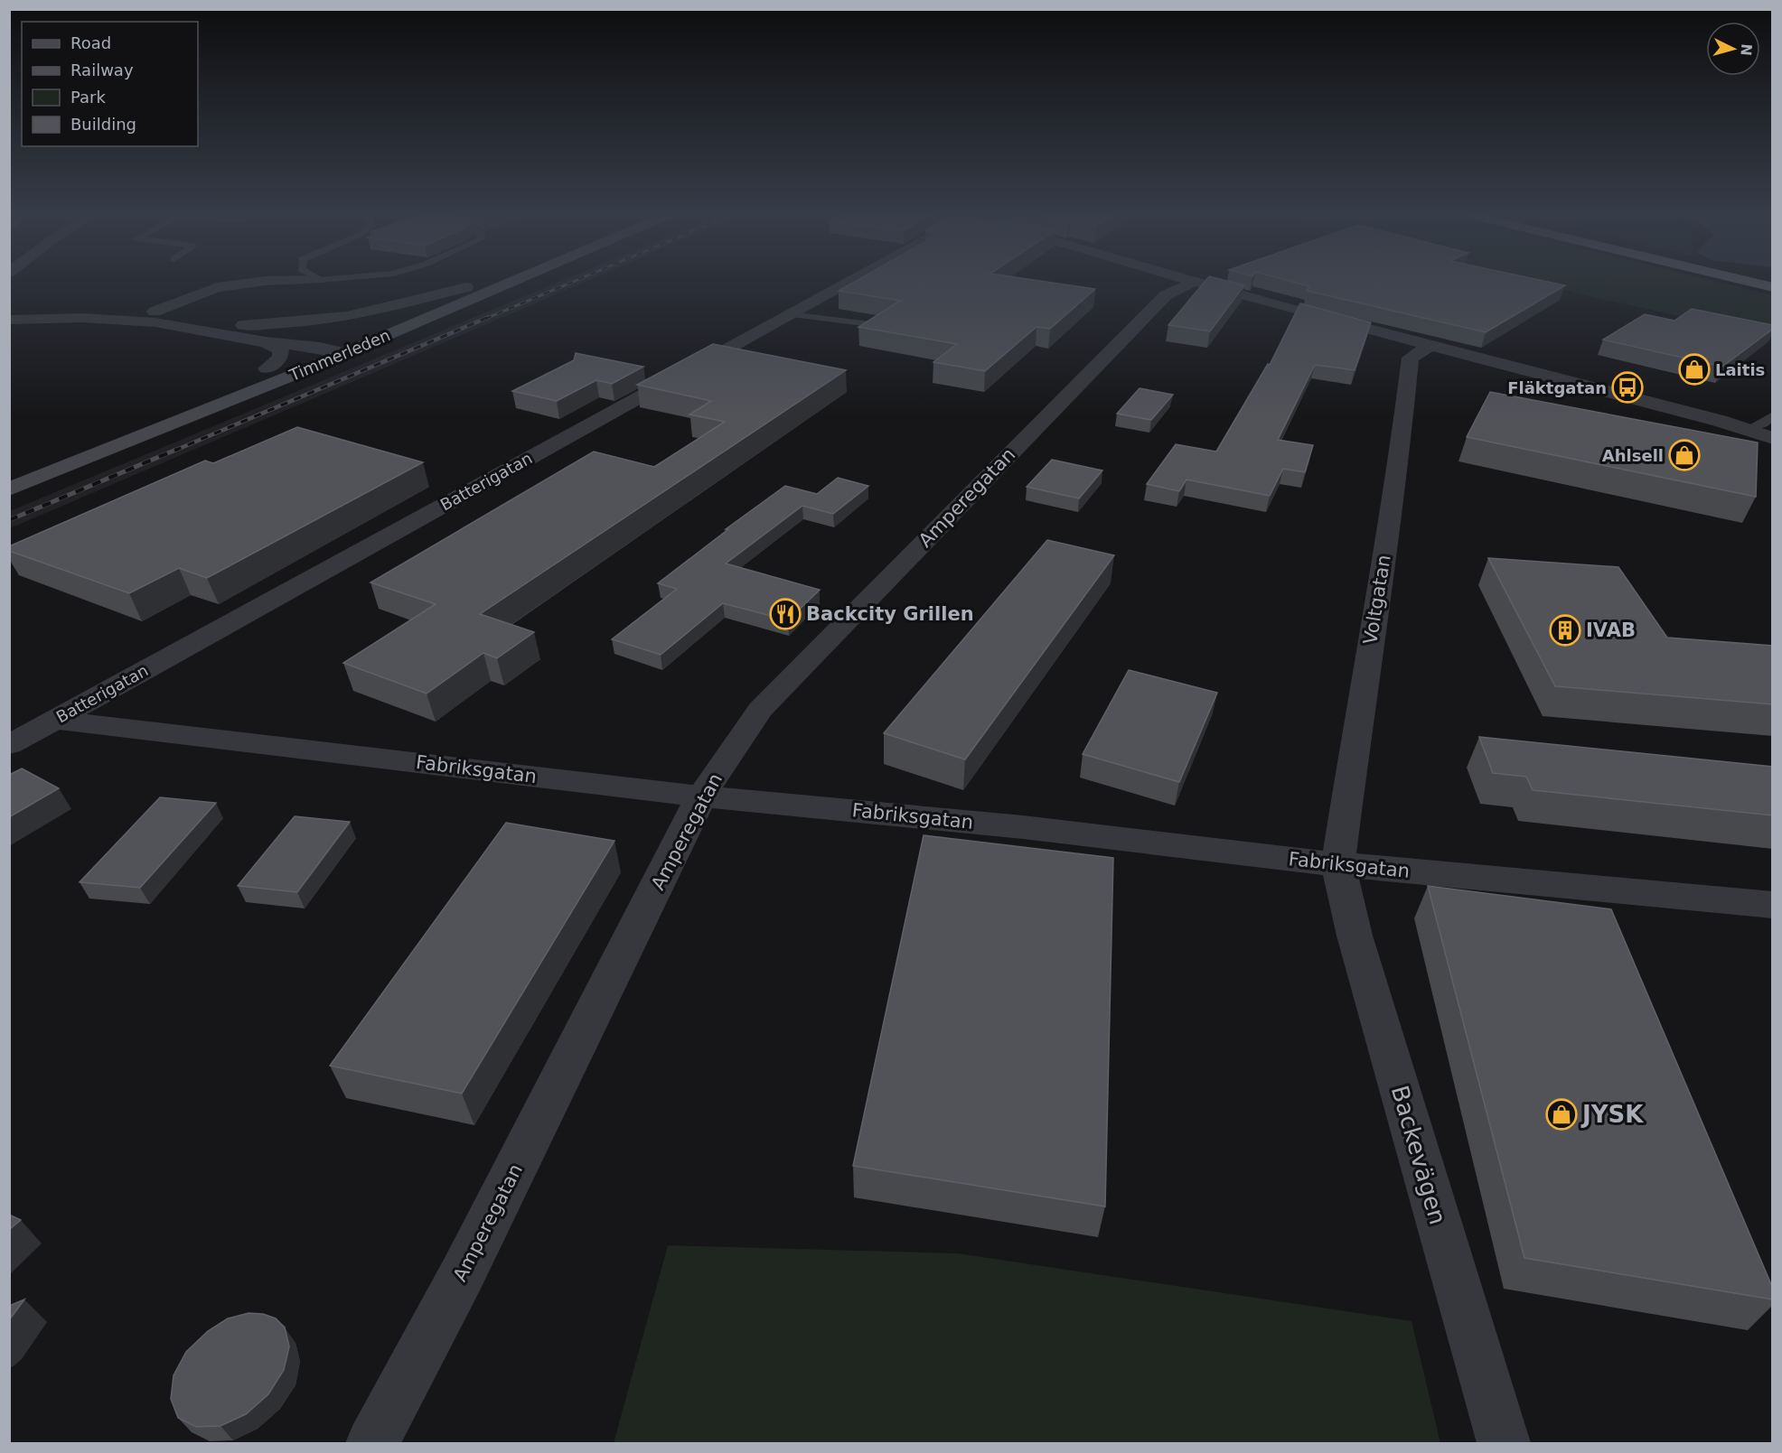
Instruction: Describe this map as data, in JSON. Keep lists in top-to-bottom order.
{
  "streets": {
    "main road": ["Timmerleden"],
    "street": [
      "Batterigatan",
      "Amperegatan",
      "Voltgatan",
      "Fabriksgatan",
      "Backevägen"
    ]
  },
  "crossings": [
    ["Batterigatan", "Fabriksgatan"],
    ["Amperegatan", "Fabriksgatan"],
    ["Voltgatan", "Fabriksgatan"],
    ["Voltgatan", "Backevägen"],
    ["Fabriksgatan", "Backevägen"]
  ],
  "places": {
    "shop": ["Laitis", "Ahlsell", "JYSK"],
    "bus stop": ["Fläktgatan"],
    "restaurant": ["Backcity Grillen"],
    "building": ["IVAB"]
  },
  "legend": [
    "Road",
    "Railway",
    "Park",
    "Building"
  ],
  "north": "right"
}
